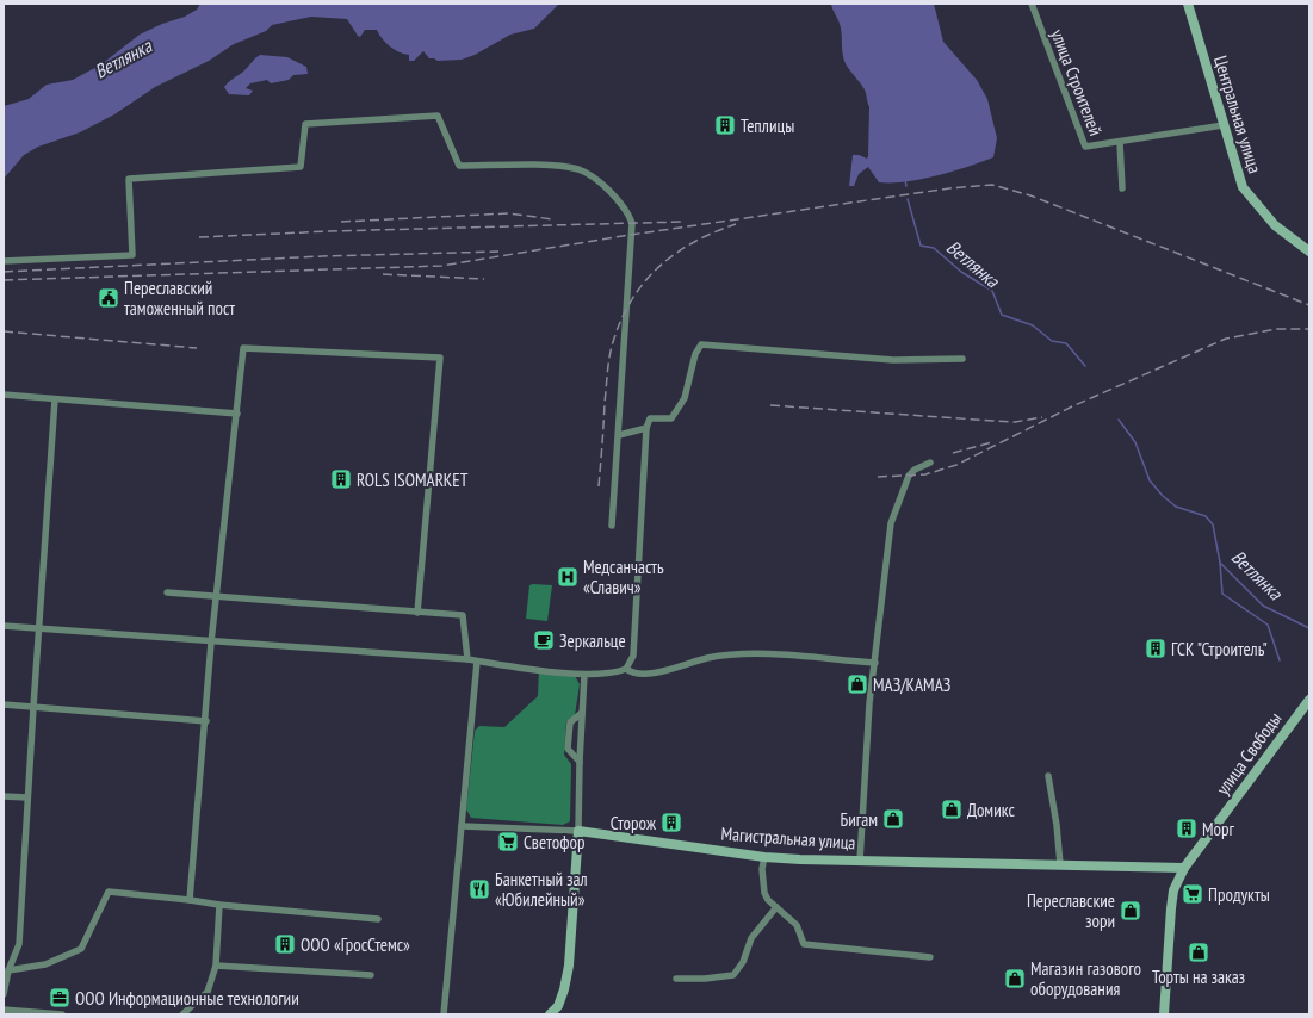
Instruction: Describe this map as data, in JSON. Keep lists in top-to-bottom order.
{
  "streets": {
    "main road": ["Центральная улица", "улица Свободы", "Магистральная улица"],
    "street": ["улица Строителей"]
  },
  "crossings": [
    ["улица Строителей", "Центральная улица"],
    ["улица Свободы", "Магистральная улица"]
  ],
  "water": ["Ветлянка"],
  "places": {
    "building": [
      "Теплицы",
      "ROLS ISOMARKET",
      "ГСК \"Строитель\"",
      "Сторож",
      "Морг",
      "ООО «ГросСтемс»"
    ],
    "public building": ["Переславский таможенный пост"],
    "hospital": ["Медсанчасть «Славич»"],
    "cafe": ["Зеркальце"],
    "shop": [
      "МАЗ/КАМАЗ",
      "Домикс",
      "Бигам",
      "Переславские зори",
      "Торты на заказ",
      "Магазин газового оборудования"
    ],
    "supermarket": ["Светофор", "Продукты"],
    "restaurant": ["Банкетный зал «Юбилейный»"],
    "office": ["ООО Информационные технологии"]
  }
}
